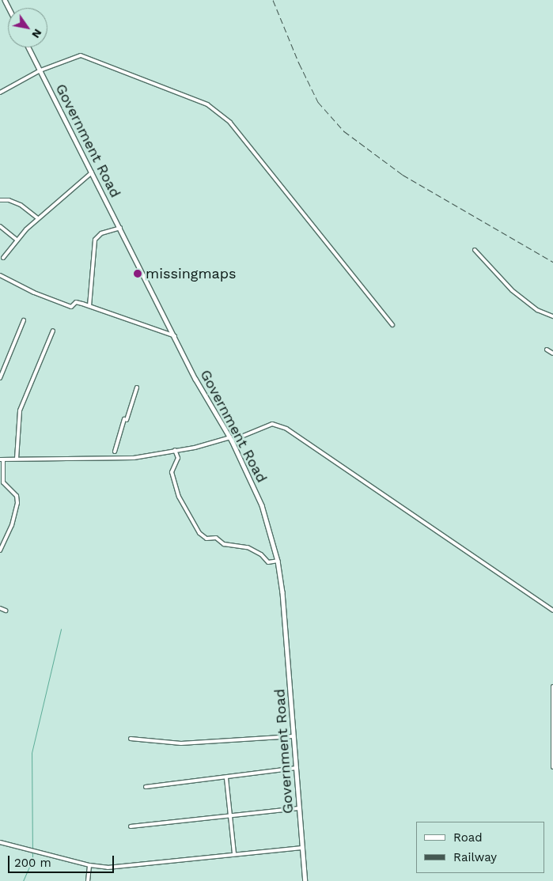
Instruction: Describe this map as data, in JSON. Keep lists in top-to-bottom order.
{
  "streets": {
    "street": ["Government Road"]
  },
  "places": ["missingmaps"],
  "legend": ["Road", "Railway"],
  "scale_bar": "200 m",
  "north": "bottom right"
}
